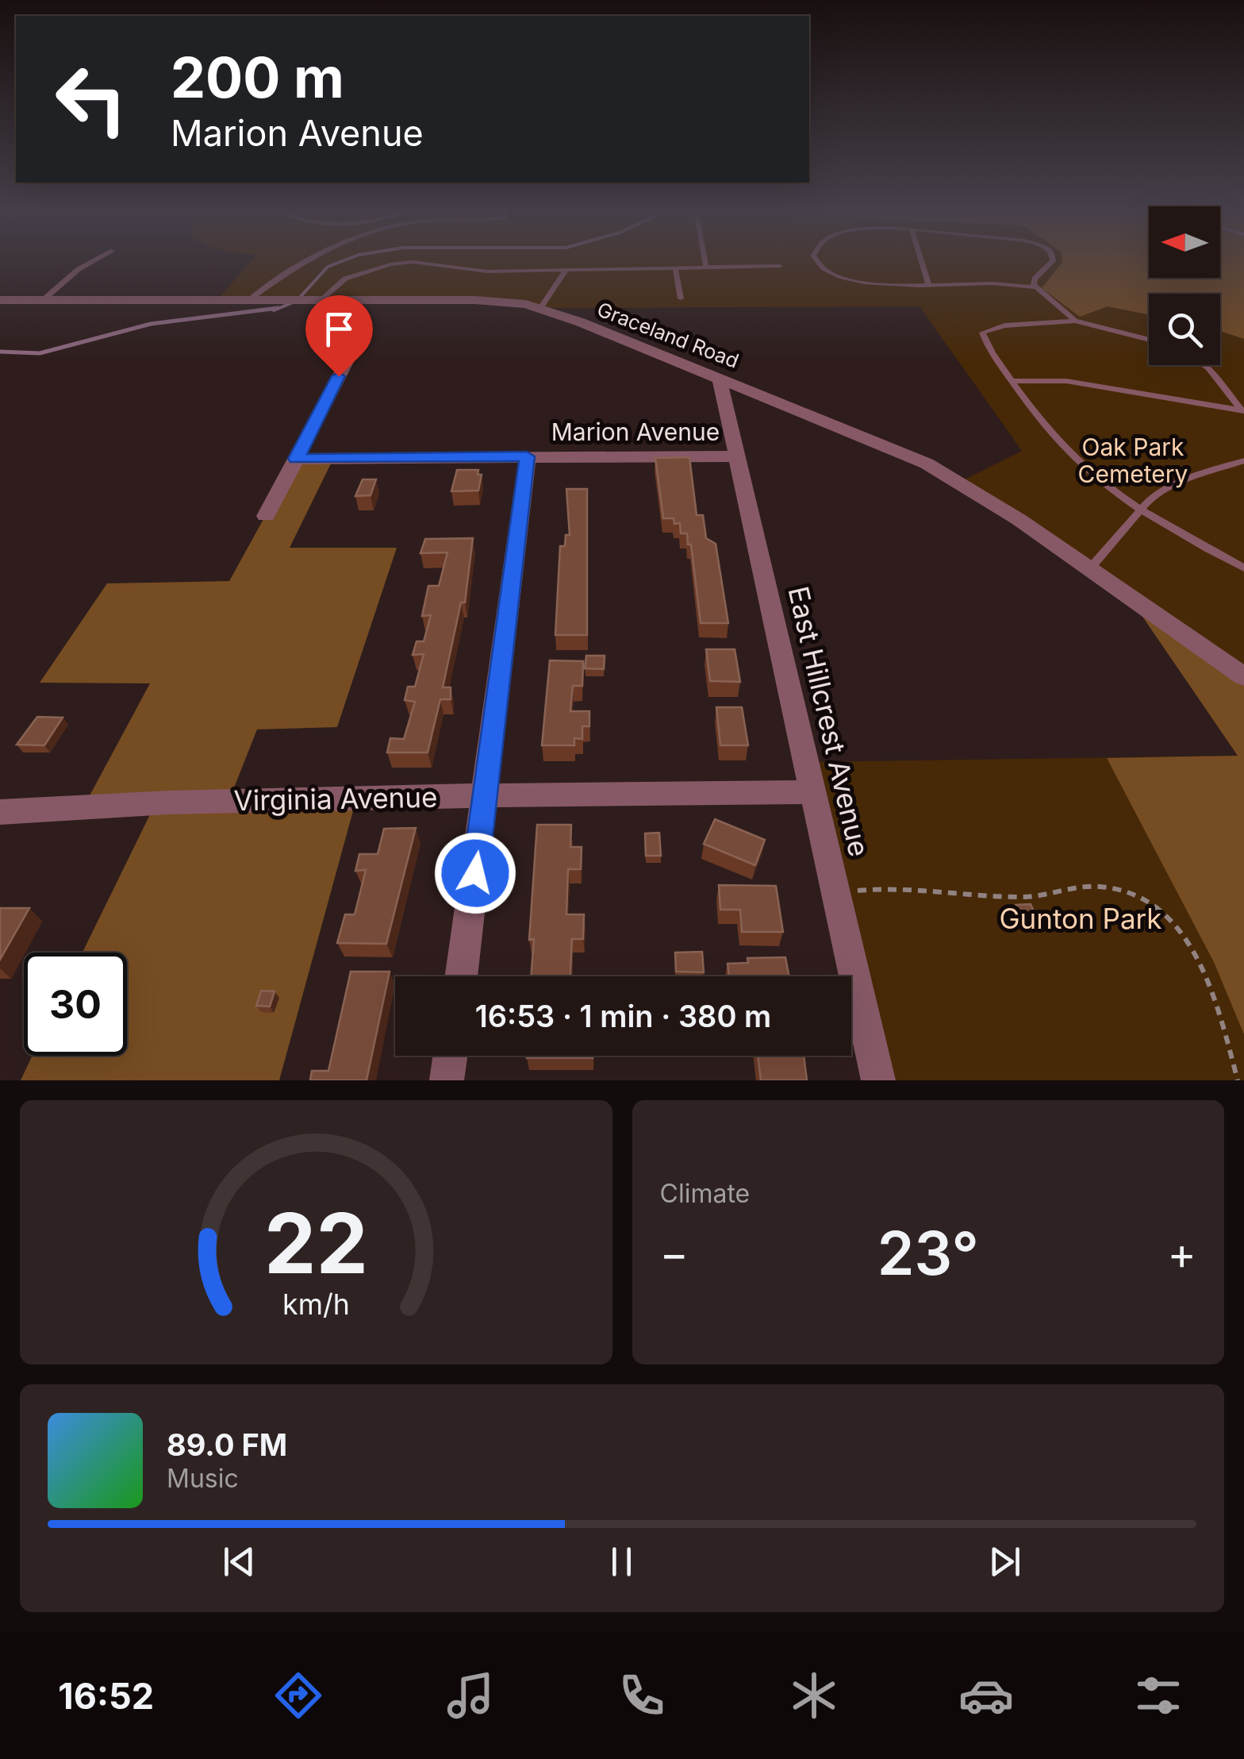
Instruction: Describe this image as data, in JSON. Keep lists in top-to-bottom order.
{
  "streets": {
    "street": [
      "Graceland Road",
      "Marion Avenue",
      "East Hillcrest Avenue",
      "Virginia Avenue"
    ]
  },
  "crossings": [
    ["Graceland Road", "East Hillcrest Avenue"],
    ["Marion Avenue", "East Hillcrest Avenue"],
    ["East Hillcrest Avenue", "Virginia Avenue"]
  ],
  "parks": ["Oak Park Cemetery", "Gunton Park"],
  "north": "left",
  "page": {
    "turn": ["200 m", "Marion Avenue"],
    "limit": "30",
    "trip": "16:53 · 1 min · 380 m",
    "tile": "Climate",
    "heat": ["−", "23°", "+"],
    "song": ["89.0 FM", "Music"],
    "tabs": "16:52",
    "gauge": ["22", "km/h"]
  }
}
